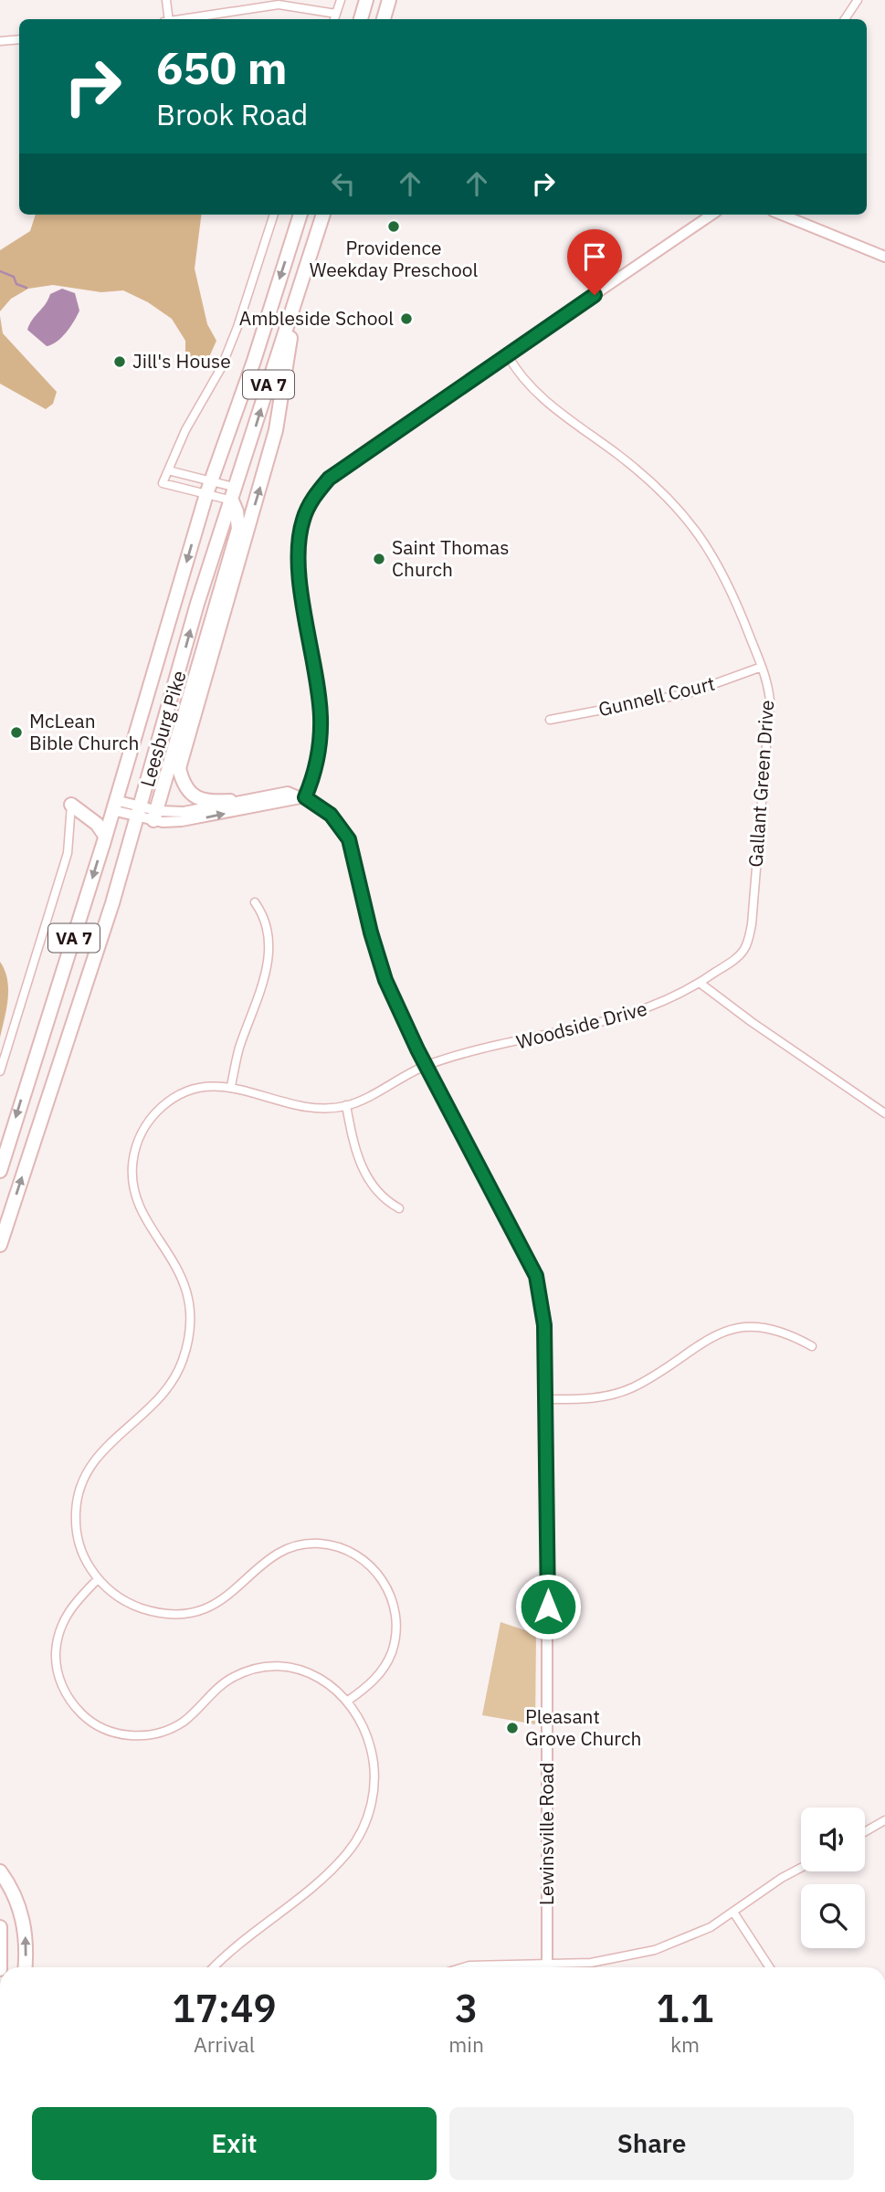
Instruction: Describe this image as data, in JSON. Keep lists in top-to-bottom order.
{
  "streets": {
    "highway": ["VA 7", "Leesburg Pike"],
    "main road": ["Lewinsville Road"],
    "street": ["Gunnell Court", "Gallant Green Drive", "Woodside Drive"]
  },
  "crossings": [
    ["Gunnell Court", "Gallant Green Drive"],
    ["Leesburg Pike", "Lewinsville Road"],
    ["Gallant Green Drive", "Woodside Drive"],
    ["Woodside Drive", "Lewinsville Road"]
  ],
  "places": [
    "Providence Weekday Preschool",
    "Ambleside School",
    "Jill's House",
    "Saint Thomas Church",
    "McLean Bible Church",
    "Pleasant Grove Church"
  ],
  "page": {
    "turn": ["650 m", "Brook Road"],
    "eta": [
      "17:49",
      "Arrival",
      "3",
      "min",
      "1.1",
      "km"
    ],
    "buttons": ["Exit", "Share"]
  }
}
